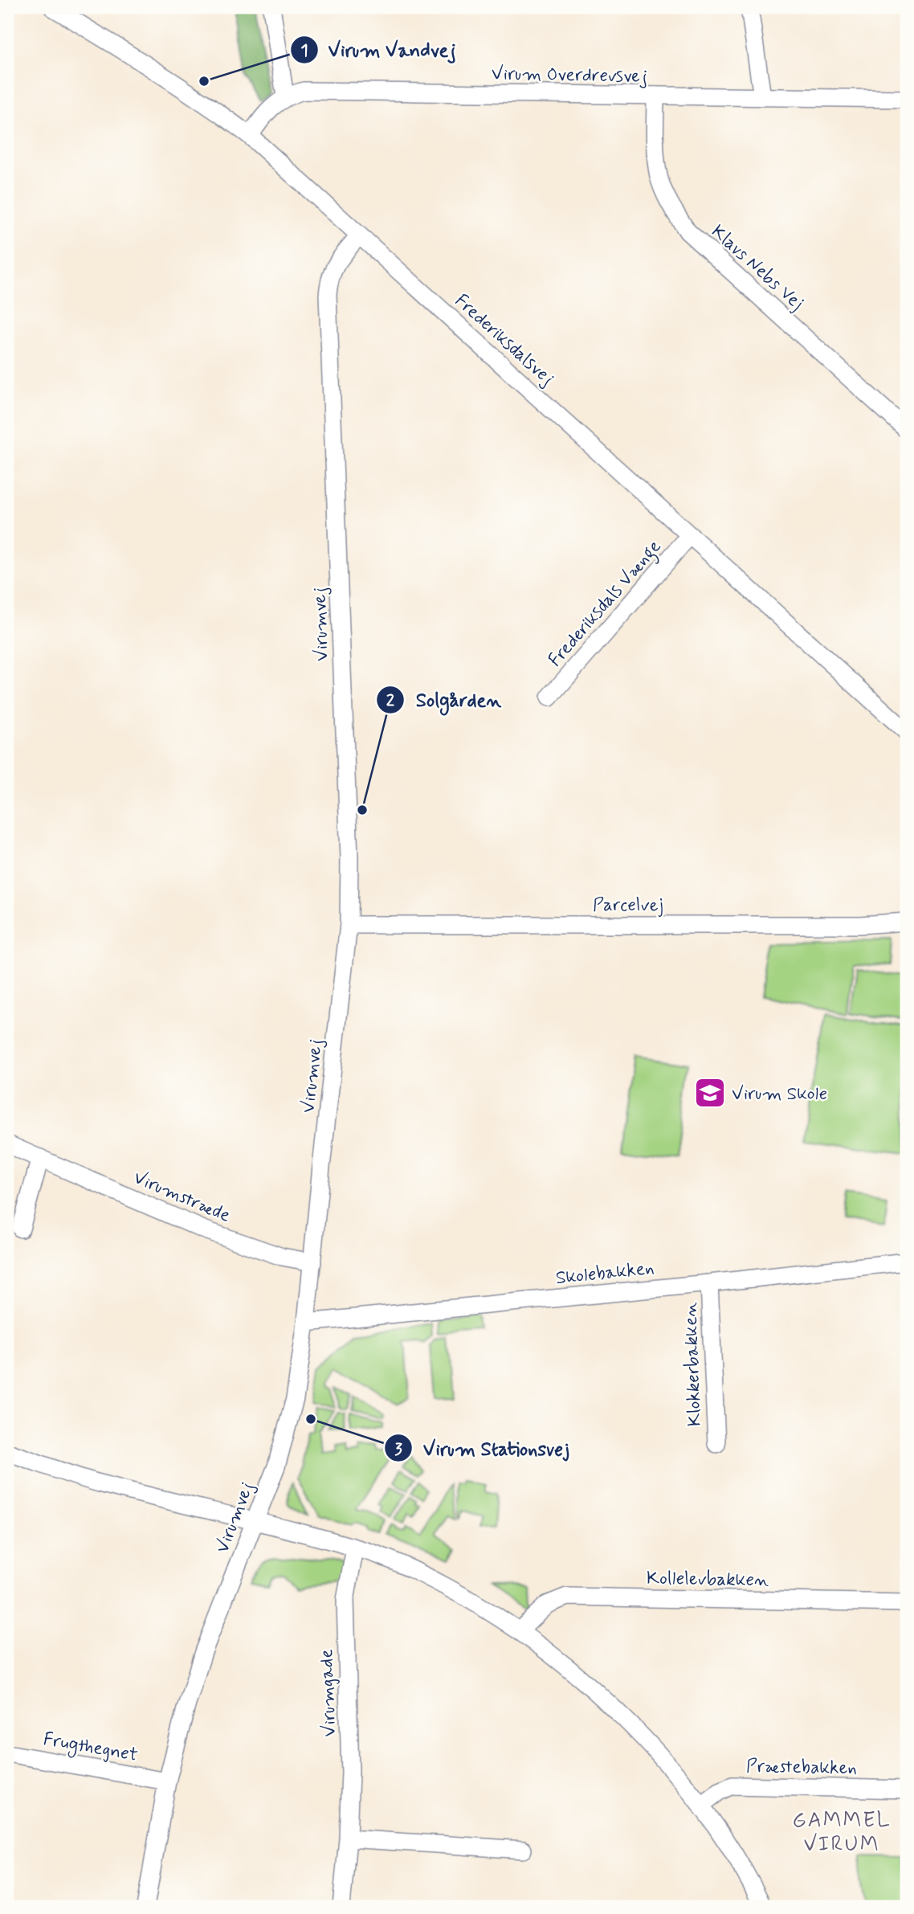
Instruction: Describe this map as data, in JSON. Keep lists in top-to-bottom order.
{
  "streets": {
    "street": [
      "Virum Overdrevsvej",
      "Klavs Nebs Vej",
      "Frederiksdalsvej",
      "Frederiksdals Vænge",
      "Virumvej",
      "Parcelvej",
      "Virumstræde",
      "Skolebakken",
      "Klokkerbakken",
      "Kollelevbakken",
      "Virumgade",
      "Frugthegnet",
      "Præstebakken"
    ]
  },
  "crossings": [
    ["Virum Overdrevsvej", "Klavs Nebs Vej"],
    ["Virum Overdrevsvej", "Frederiksdalsvej"],
    ["Frederiksdalsvej", "Frederiksdals Vænge"],
    ["Frederiksdalsvej", "Virumvej"],
    ["Virumvej", "Parcelvej"],
    ["Virumvej", "Virumstræde"],
    ["Virumvej", "Skolebakken"],
    ["Virumvej", "Frugthegnet"],
    ["Skolebakken", "Klokkerbakken"]
  ],
  "districts": ["GAMMEL VIRUM"],
  "places": {
    "other": ["Virum Vandvej", "Solgården", "Virum Stationsvej"],
    "school or university": ["Virum Skole"]
  }
}
